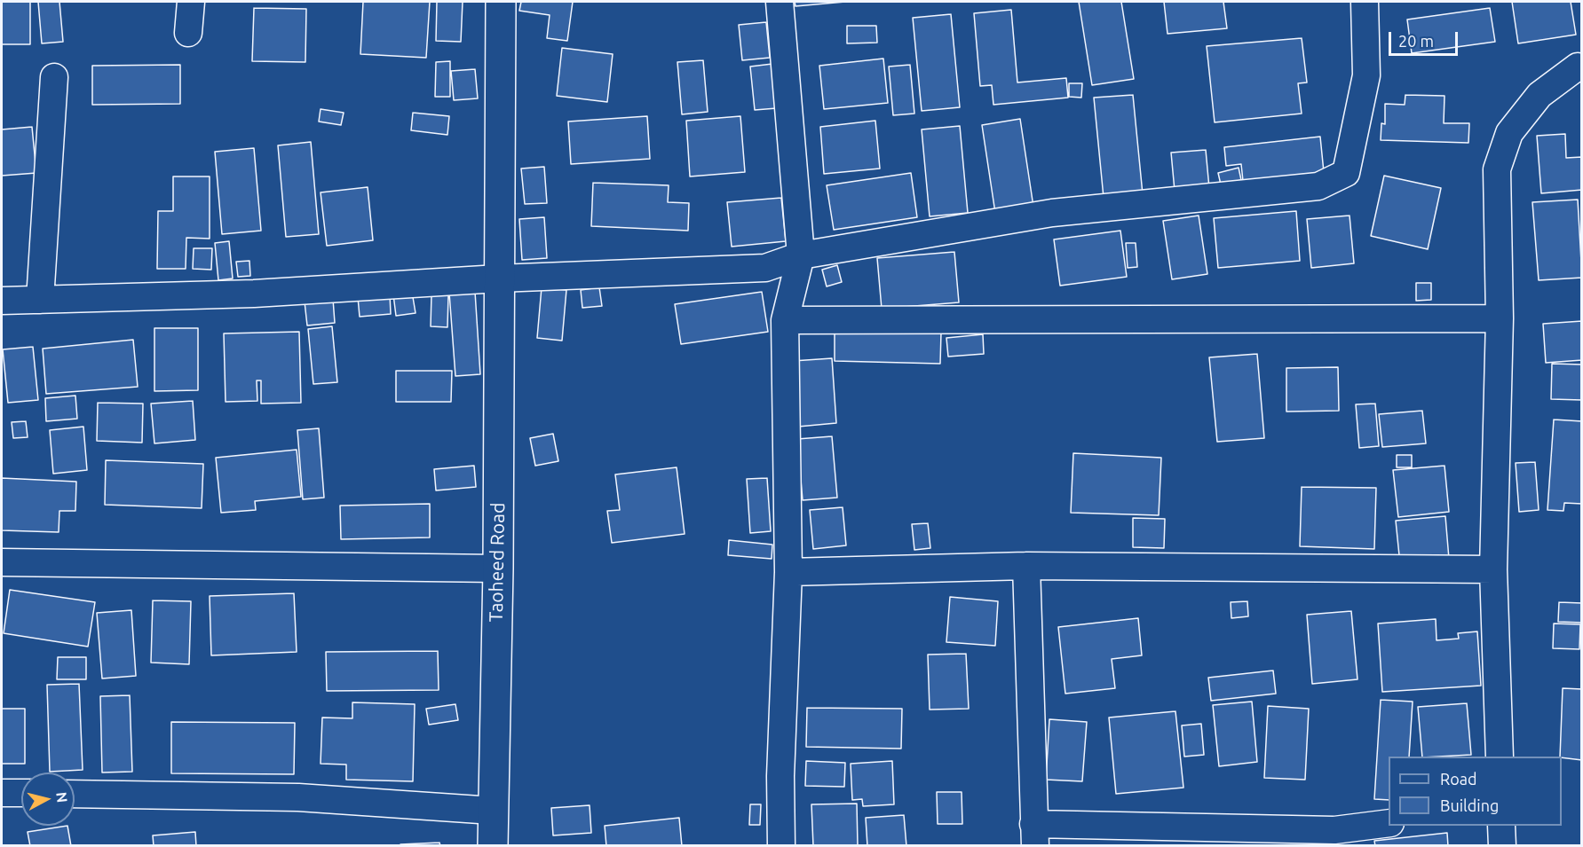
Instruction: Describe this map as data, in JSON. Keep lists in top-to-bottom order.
{
  "streets": {
    "main road": ["Taoheed Road"]
  },
  "legend": ["Road", "Building"],
  "scale_bar": "20 m",
  "north": "right"
}
